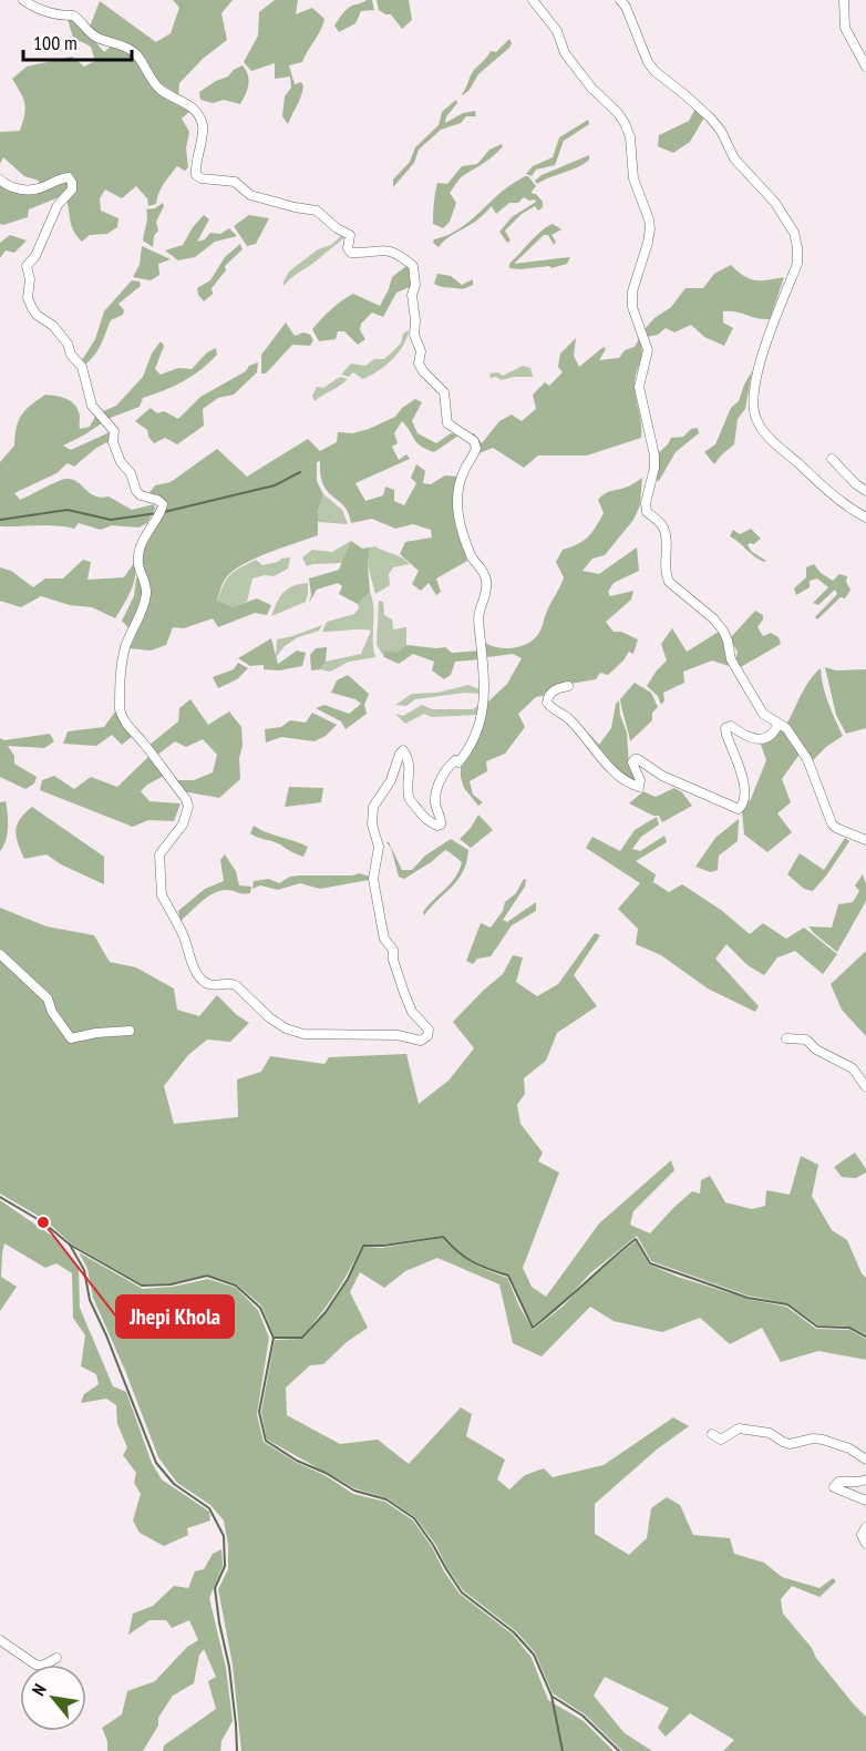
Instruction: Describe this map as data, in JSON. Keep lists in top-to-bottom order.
{
  "places": ["Jhepi Khola"],
  "scale_bar": "100 m",
  "north": "top left"
}
